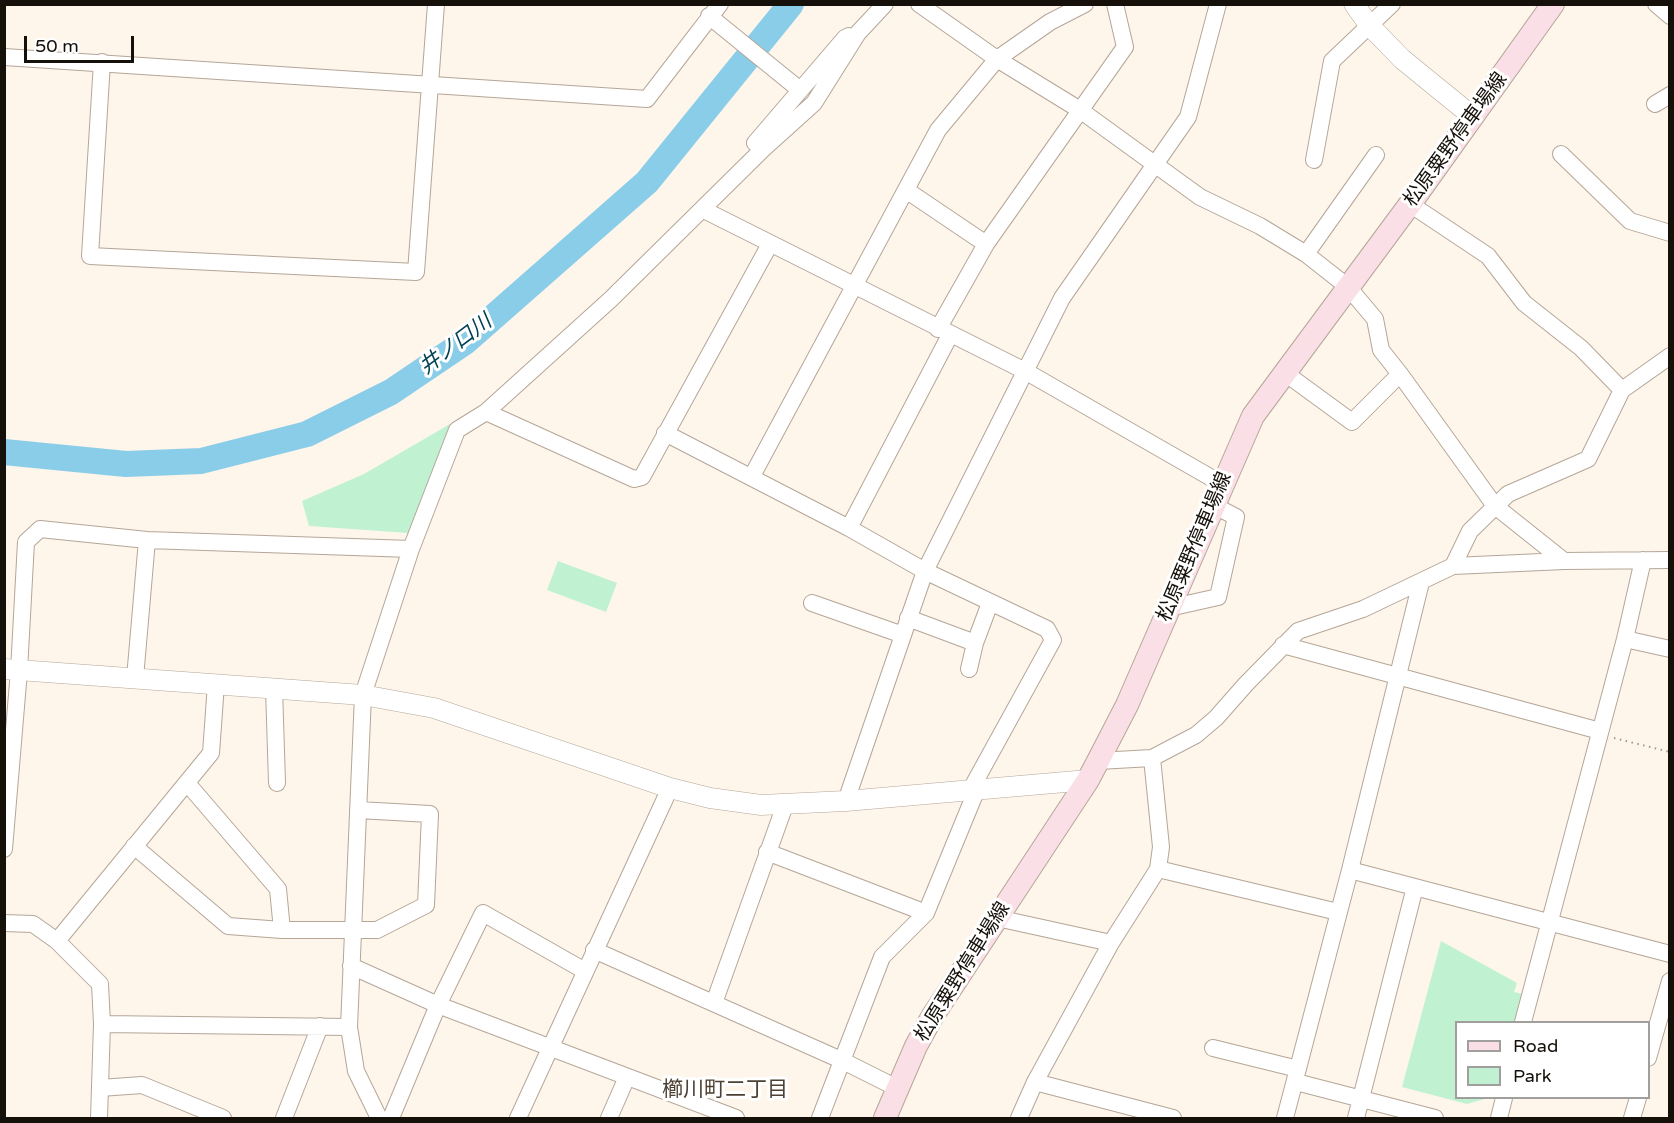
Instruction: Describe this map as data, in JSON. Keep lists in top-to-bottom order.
{
  "streets": {
    "main road": ["松原粟野停車場線"]
  },
  "districts": ["櫛川町二丁目"],
  "water": ["井ノ口川"],
  "legend": ["Road", "Park"],
  "scale_bar": "50 m"
}
